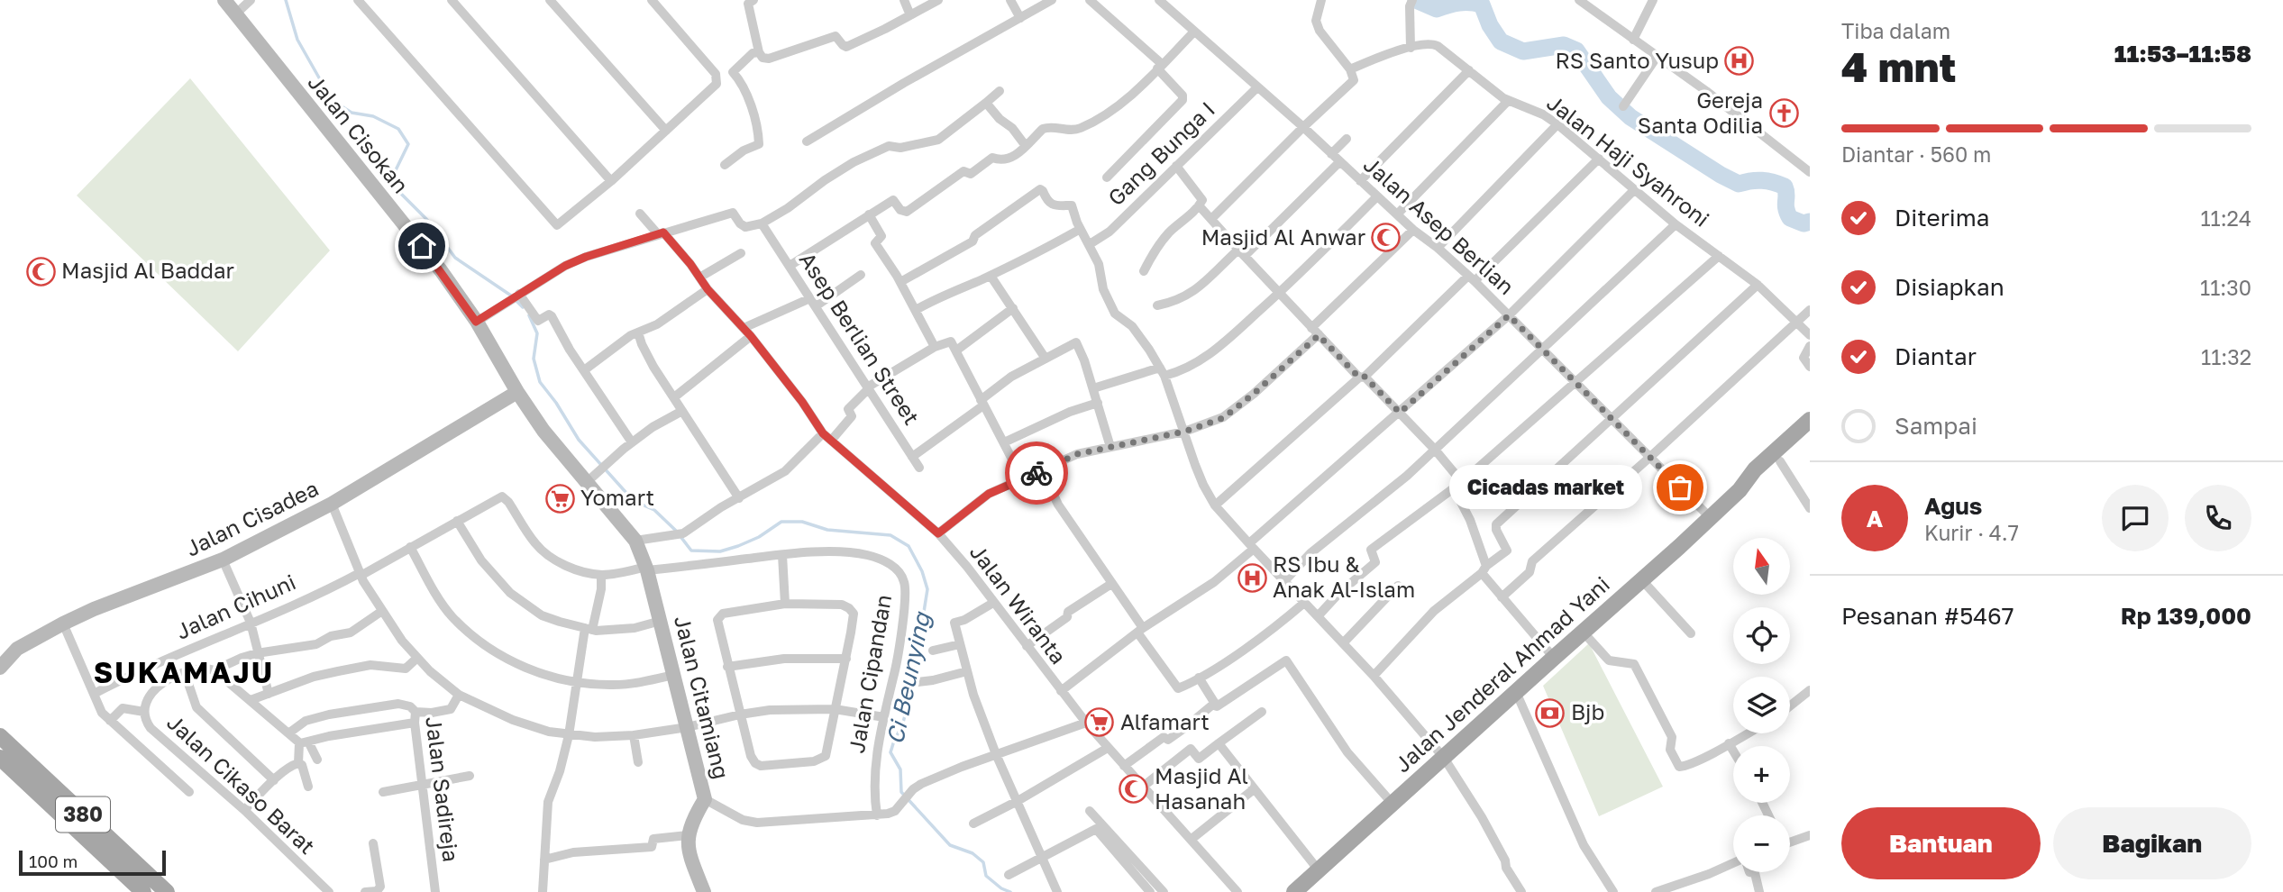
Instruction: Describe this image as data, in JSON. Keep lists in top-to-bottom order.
{
  "streets": {
    "main road": ["Jalan Jenderal Ahmad Yani", "380"],
    "street": [
      "Jalan Cisokan",
      "Gang Bunga I",
      "Jalan Haji Syahroni",
      "Jalan Asep Berlian",
      "Asep Berlian Street",
      "Jalan Cisadea",
      "Jalan Wiranta",
      "Jalan Cihuni",
      "Jalan Cipandan",
      "Jalan Citamiang",
      "Jalan Cikaso Barat",
      "Jalan Sadireja"
    ]
  },
  "crossings": [
    ["Jalan Cisokan", "Jalan Cisadea"],
    ["Jalan Cisokan", "Jalan Citamiang"],
    ["Gang Bunga I", "Jalan Asep Berlian"],
    ["Jalan Asep Berlian", "Jalan Jenderal Ahmad Yani"],
    ["Jalan Cisadea", "Jalan Citamiang"],
    ["Jalan Wiranta", "Jalan Citamiang"],
    ["Jalan Cihuni", "Jalan Cipandan"],
    ["Jalan Cipandan", "Jalan Citamiang"]
  ],
  "districts": ["SUKAMAJU"],
  "water": ["Ci Beunying"],
  "places": {
    "hospital": ["RS Santo Yusup", "RS Ibu & Anak Al-Islam"],
    "church": ["Gereja Santa Odilia"],
    "mosque": ["Masjid Al Anwar", "Masjid Al Baddar", "Masjid Al Hasanah"],
    "other": ["Cicadas market"],
    "supermarket": ["Yomart", "Alfamart"],
    "bank": ["Bjb"]
  },
  "scale_bar": "100 m",
  "north": "top",
  "page": {
    "heading": ["4 mnt", "Tiba dalam", "11:53–11:58"],
    "panel": [
      "Agus",
      "Kurir · 4.7",
      "Pesanan #5467",
      "Rp 139,000"
    ],
    "bar": "Diantar · 560 m",
    "list": [
      ["Diterima", "11:24"],
      ["Disiapkan", "11:30"],
      ["Diantar", "11:32"],
      "Sampai"
    ],
    "bubble": "Cicadas market",
    "round": "A",
    "map_buttons": ["+", "−"],
    "buttons": ["Bantuan", "Bagikan"],
    "scale": "100 m"
  }
}
